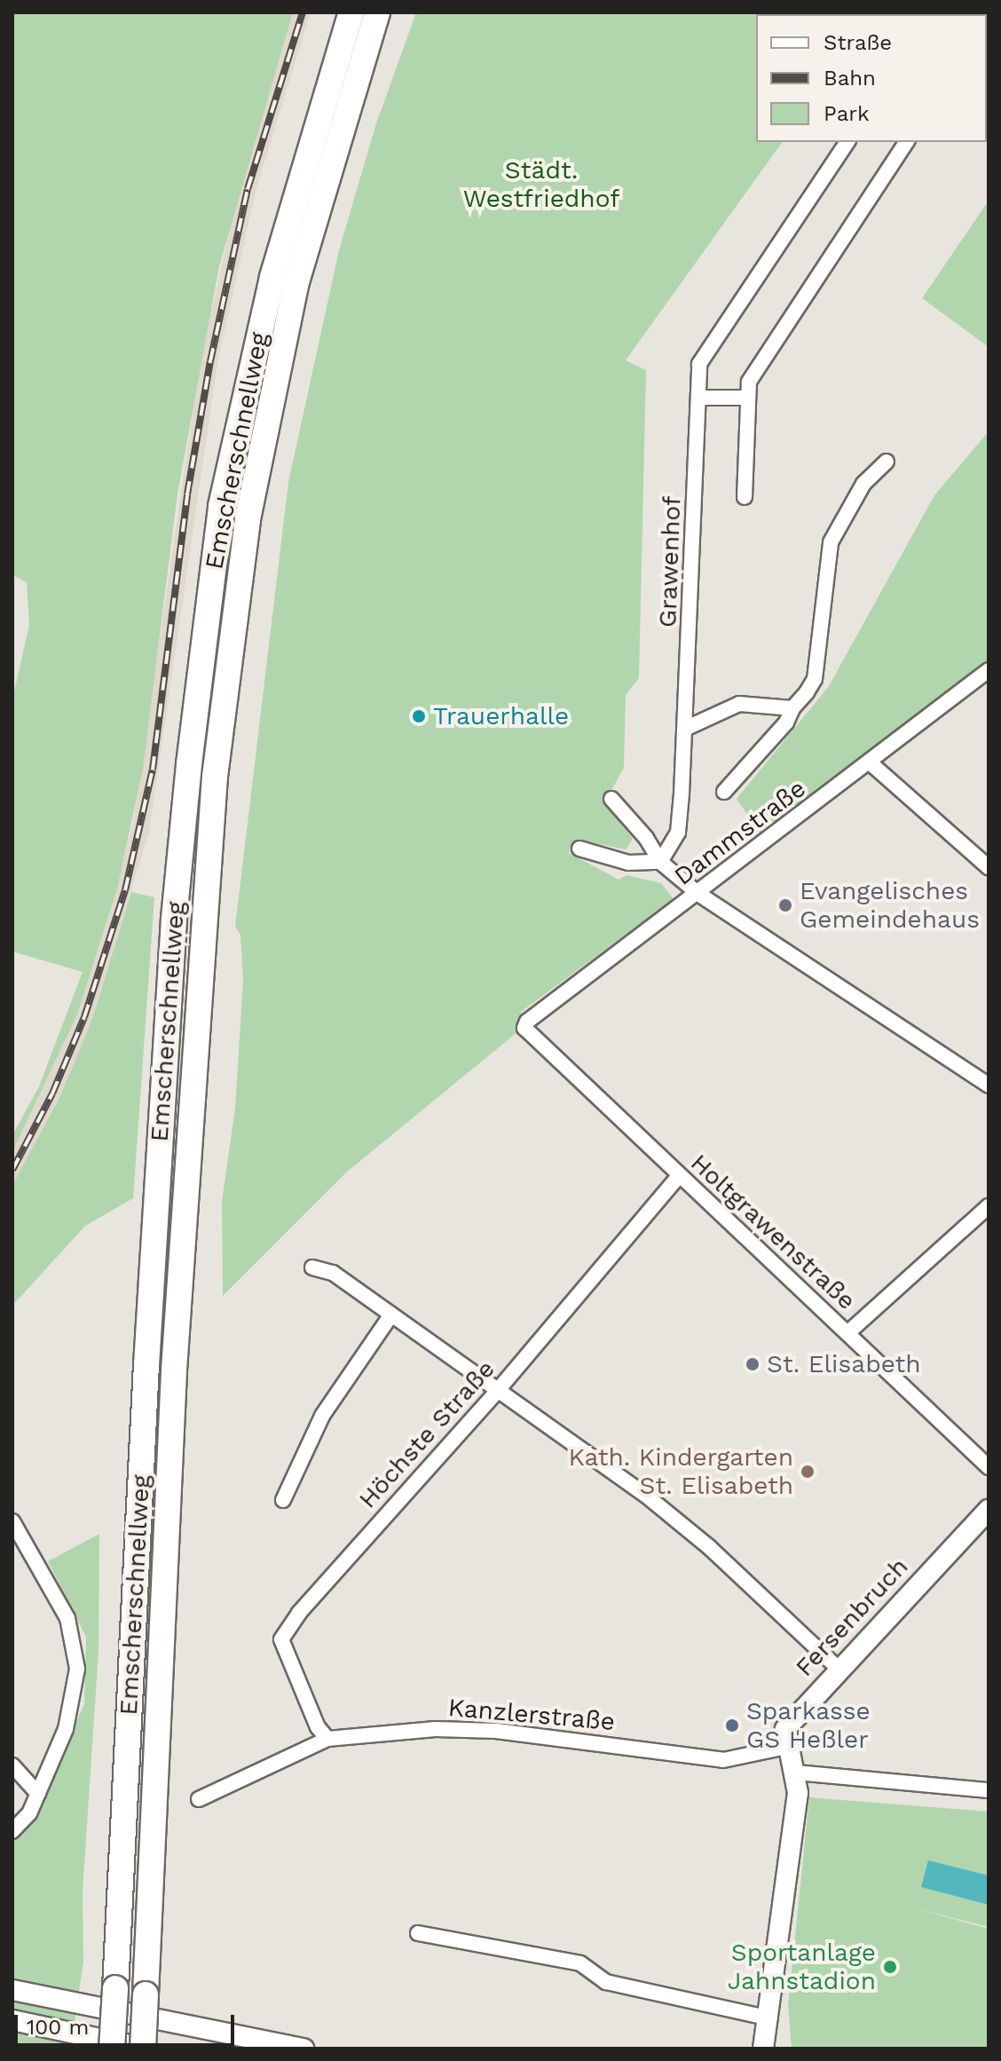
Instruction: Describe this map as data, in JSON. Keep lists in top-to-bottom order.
{
  "streets": {
    "highway": ["Emscherschnellweg"],
    "street": [
      "Grawenhof",
      "Dammstraße",
      "Holtgrawenstraße",
      "Höchste Straße",
      "Fersenbruch",
      "Kanzlerstraße"
    ]
  },
  "crossings": [
    ["Dammstraße", "Holtgrawenstraße"],
    ["Holtgrawenstraße", "Höchste Straße"],
    ["Höchste Straße", "Kanzlerstraße"],
    ["Fersenbruch", "Kanzlerstraße"]
  ],
  "parks": ["Städt. Westfriedhof"],
  "places": [
    "Trauerhalle",
    "Evangelisches Gemeindehaus",
    "St. Elisabeth",
    "Kath. Kindergarten St. Elisabeth",
    "Sparkasse GS Heßler",
    "Sportanlage Jahnstadion"
  ],
  "legend": ["Straße", "Bahn", "Park"],
  "scale_bar": "100 m"
}
